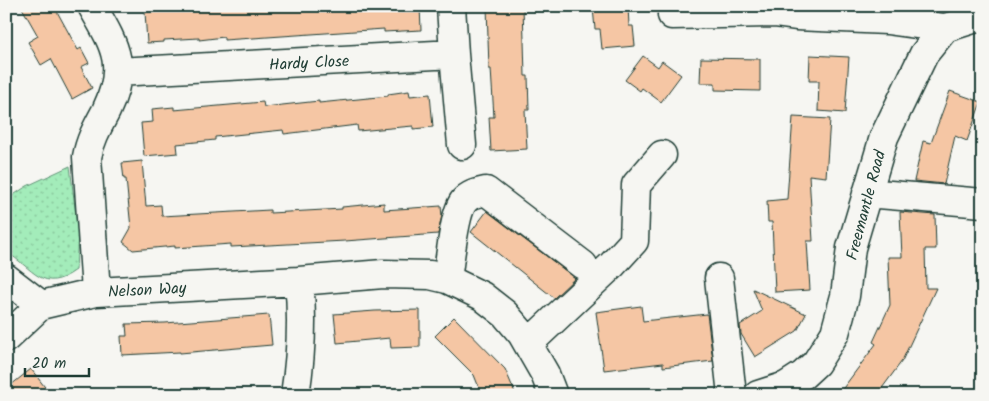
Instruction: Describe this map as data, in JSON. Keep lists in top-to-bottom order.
{
  "streets": {
    "street": ["Hardy Close", "Freemantle Road", "Nelson Way"]
  },
  "scale_bar": "20 m"
}
